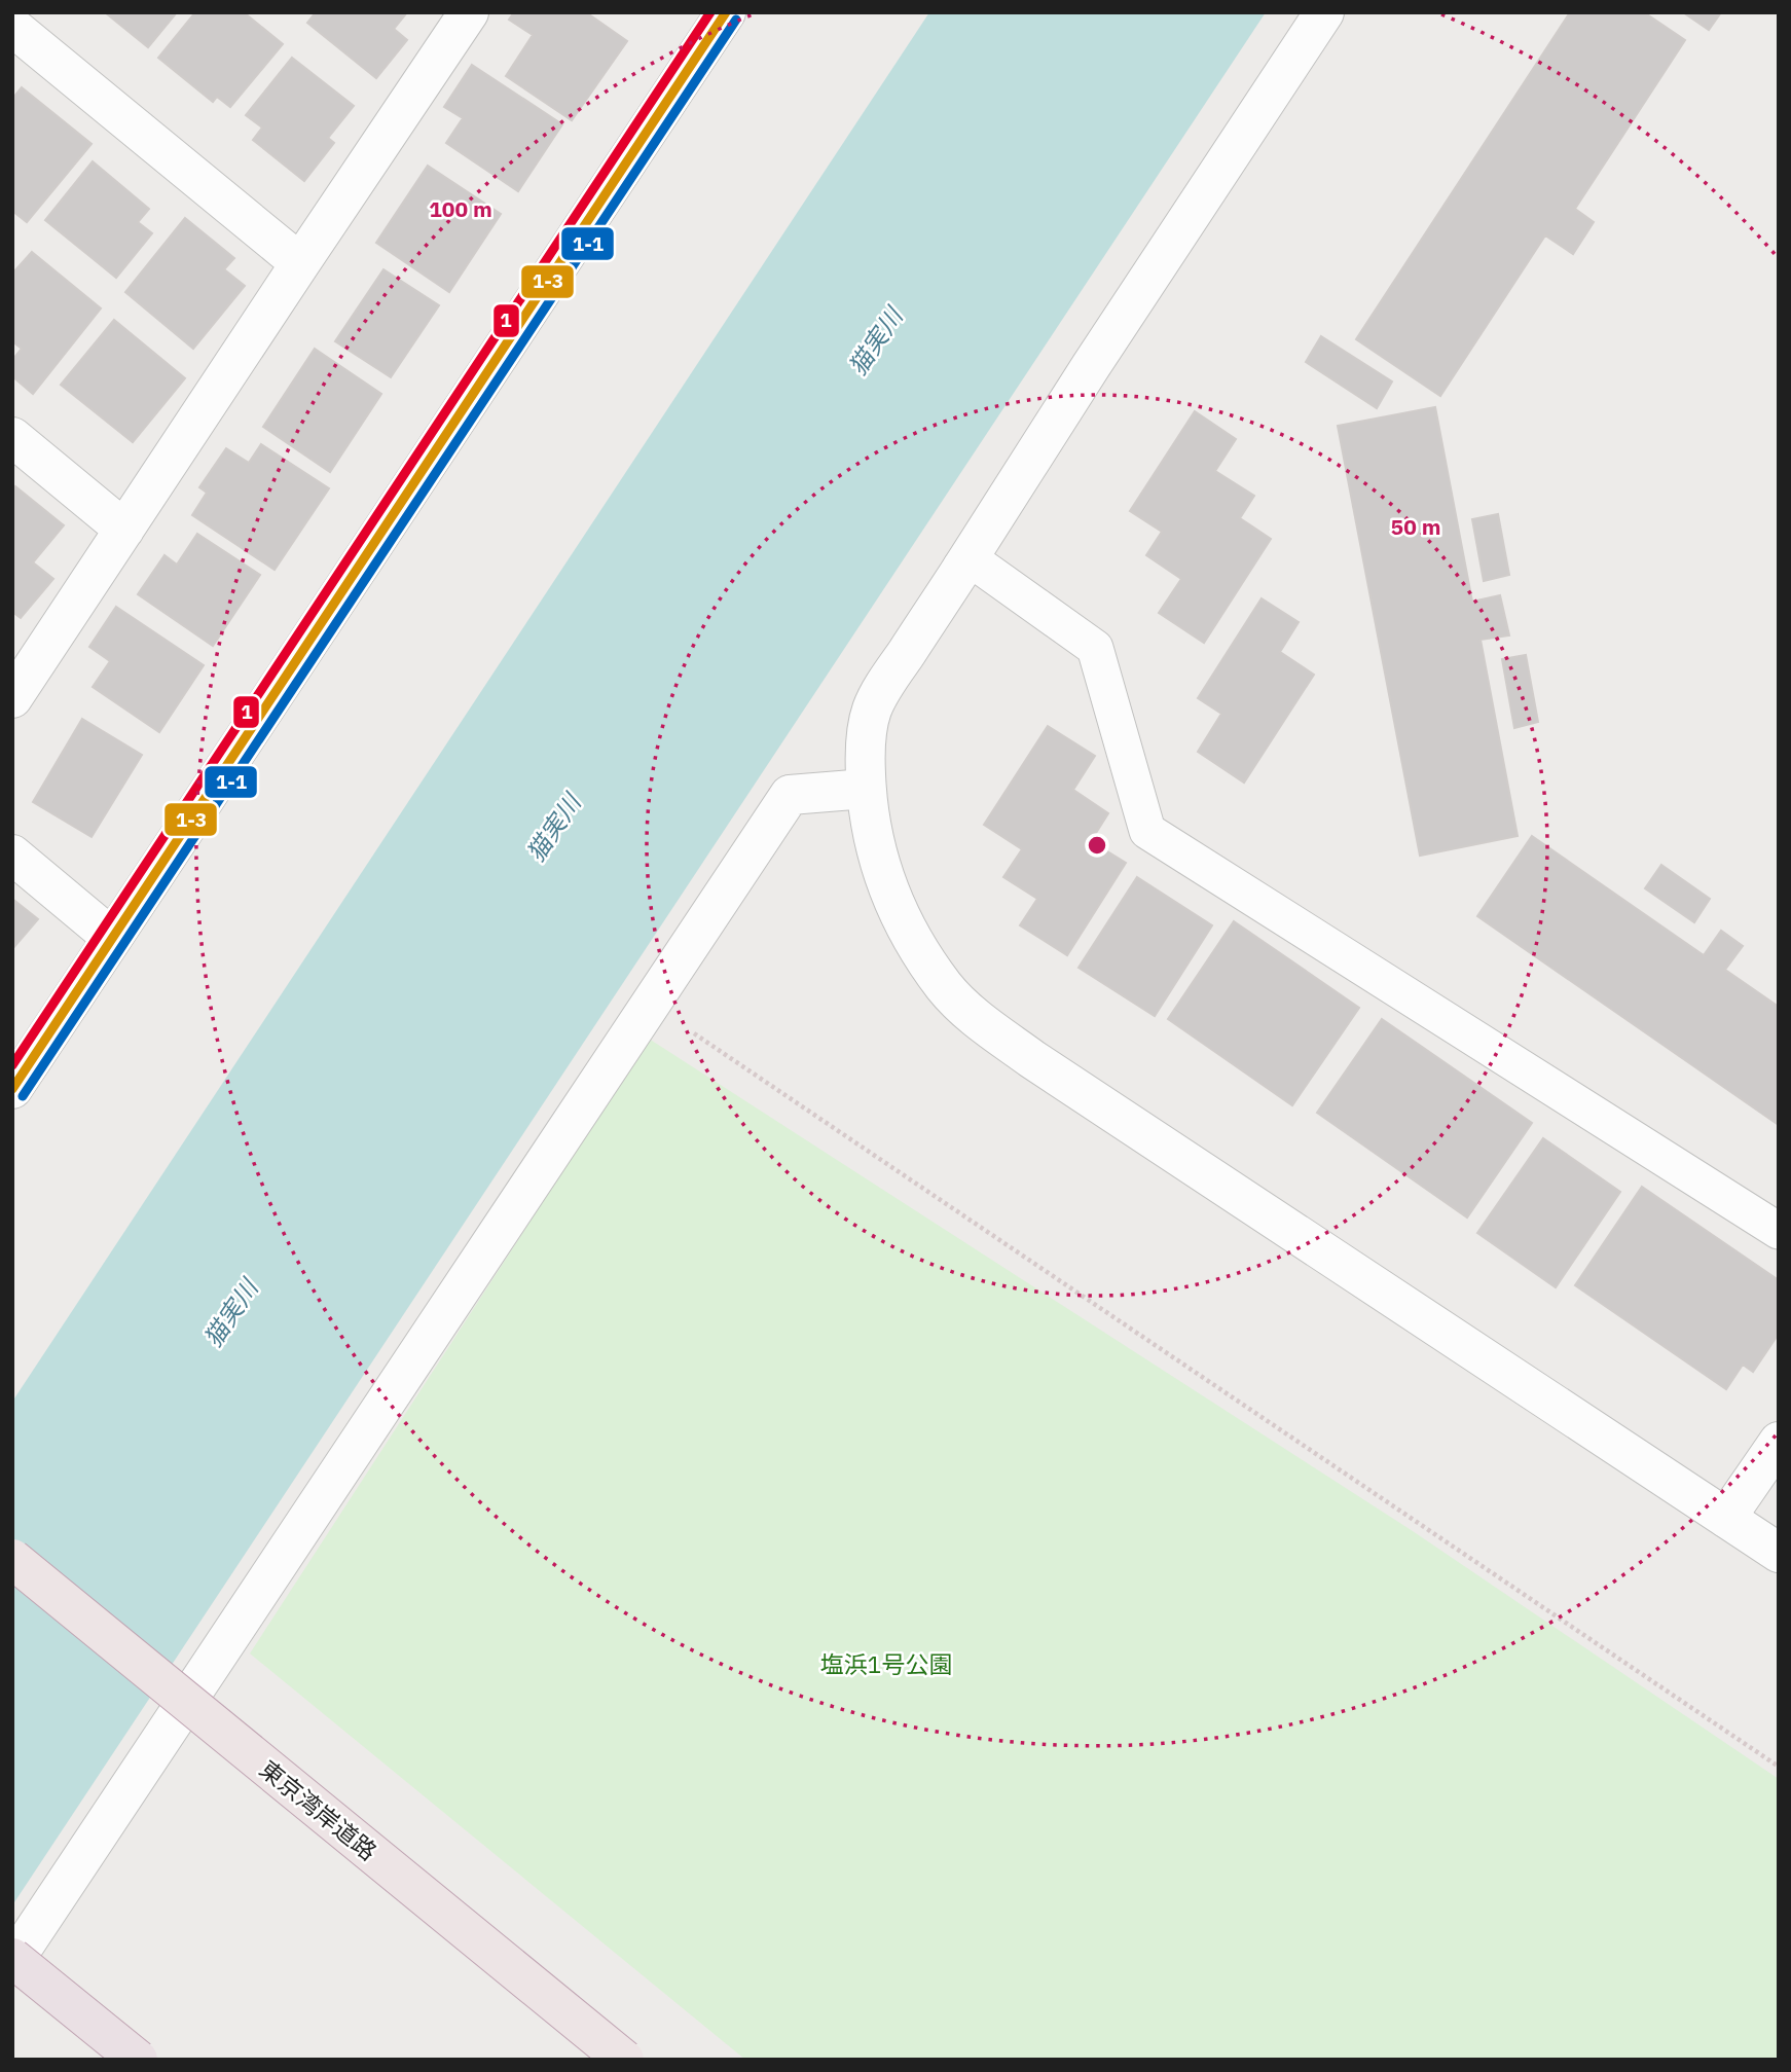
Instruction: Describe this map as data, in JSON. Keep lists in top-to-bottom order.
{
  "streets": {
    "highway": ["東京湾岸道路"]
  },
  "water": ["猫実川"],
  "parks": ["塩浜1号公園"],
  "lines": ["transit line 1-3", "transit line 1", "transit line 1-1"],
  "rings": ["100 m", "50 m"]
}
